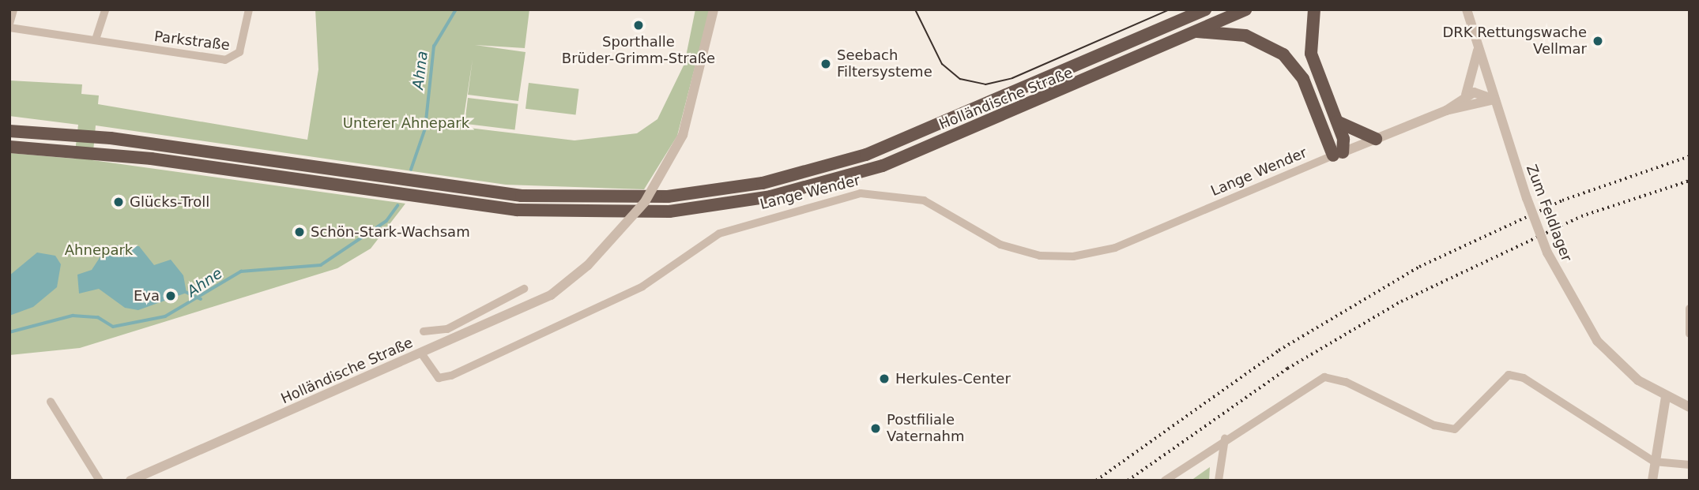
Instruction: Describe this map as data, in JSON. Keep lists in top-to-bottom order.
{
  "streets": {
    "highway": ["Holländische Straße"],
    "street": ["Parkstraße", "Lange Wender", "Zum Feldlager"]
  },
  "crossings": [
    ["Holländische Straße", "Lange Wender"]
  ],
  "water": ["Ahna", "Ahne"],
  "parks": ["Unterer Ahnepark", "Ahnepark"],
  "places": [
    "Sporthalle Brüder-Grimm-Straße",
    "DRK Rettungswache Vellmar",
    "Seebach Filtersysteme",
    "Glücks-Troll",
    "Schön-Stark-Wachsam",
    "Eva",
    "Herkules-Center",
    "Postfiliale Vaternahm"
  ]
}
